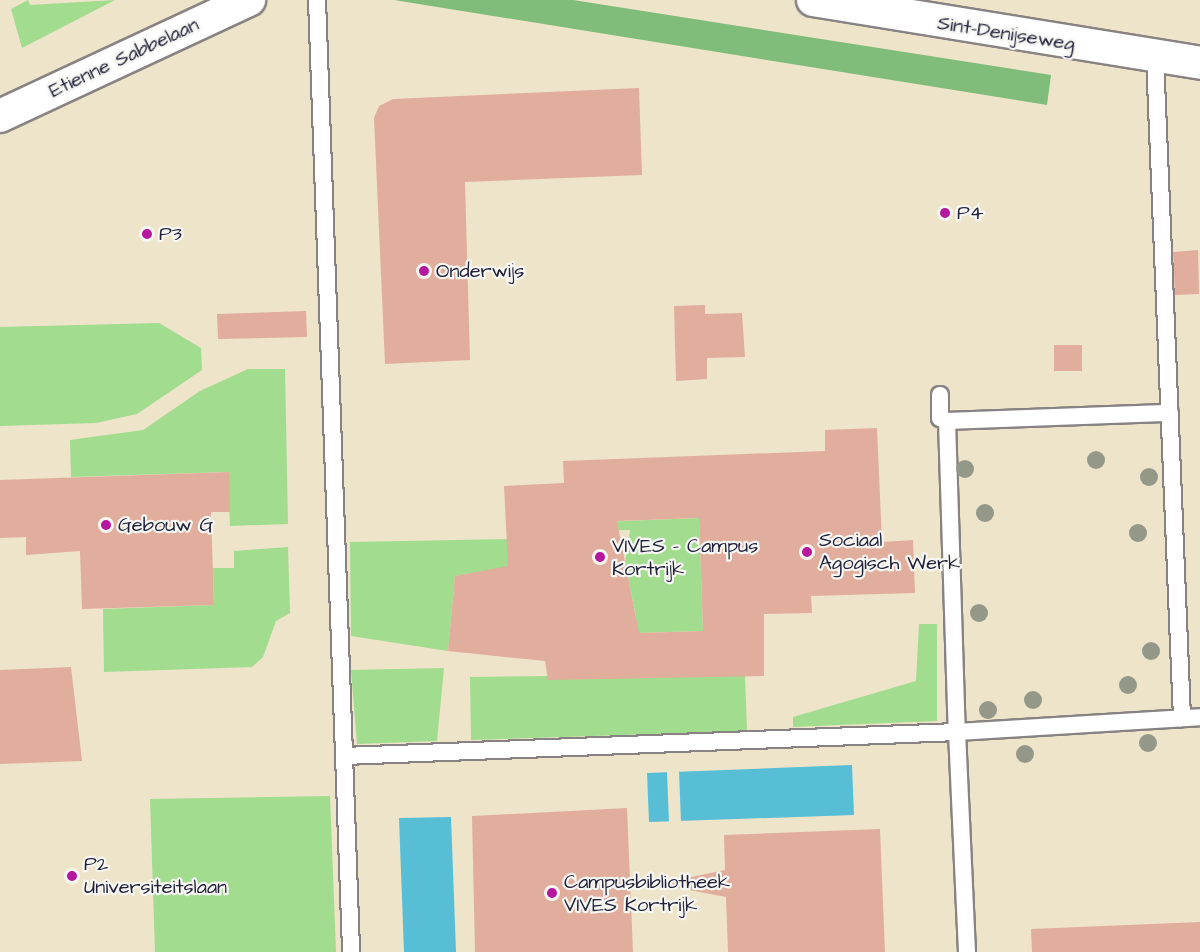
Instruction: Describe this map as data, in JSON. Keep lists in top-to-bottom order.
{
  "streets": {
    "street": ["Sint-Denijseweg", "Etienne Sabbelaan"]
  },
  "places": [
    "P4",
    "P3",
    "Onderwijs",
    "Gebouw G",
    "Sociaal Agogisch Werk",
    "VIVES - Campus Kortrijk",
    "P2 Universiteitslaan",
    "Campusbibliotheek VIVES Kortrijk"
  ]
}
